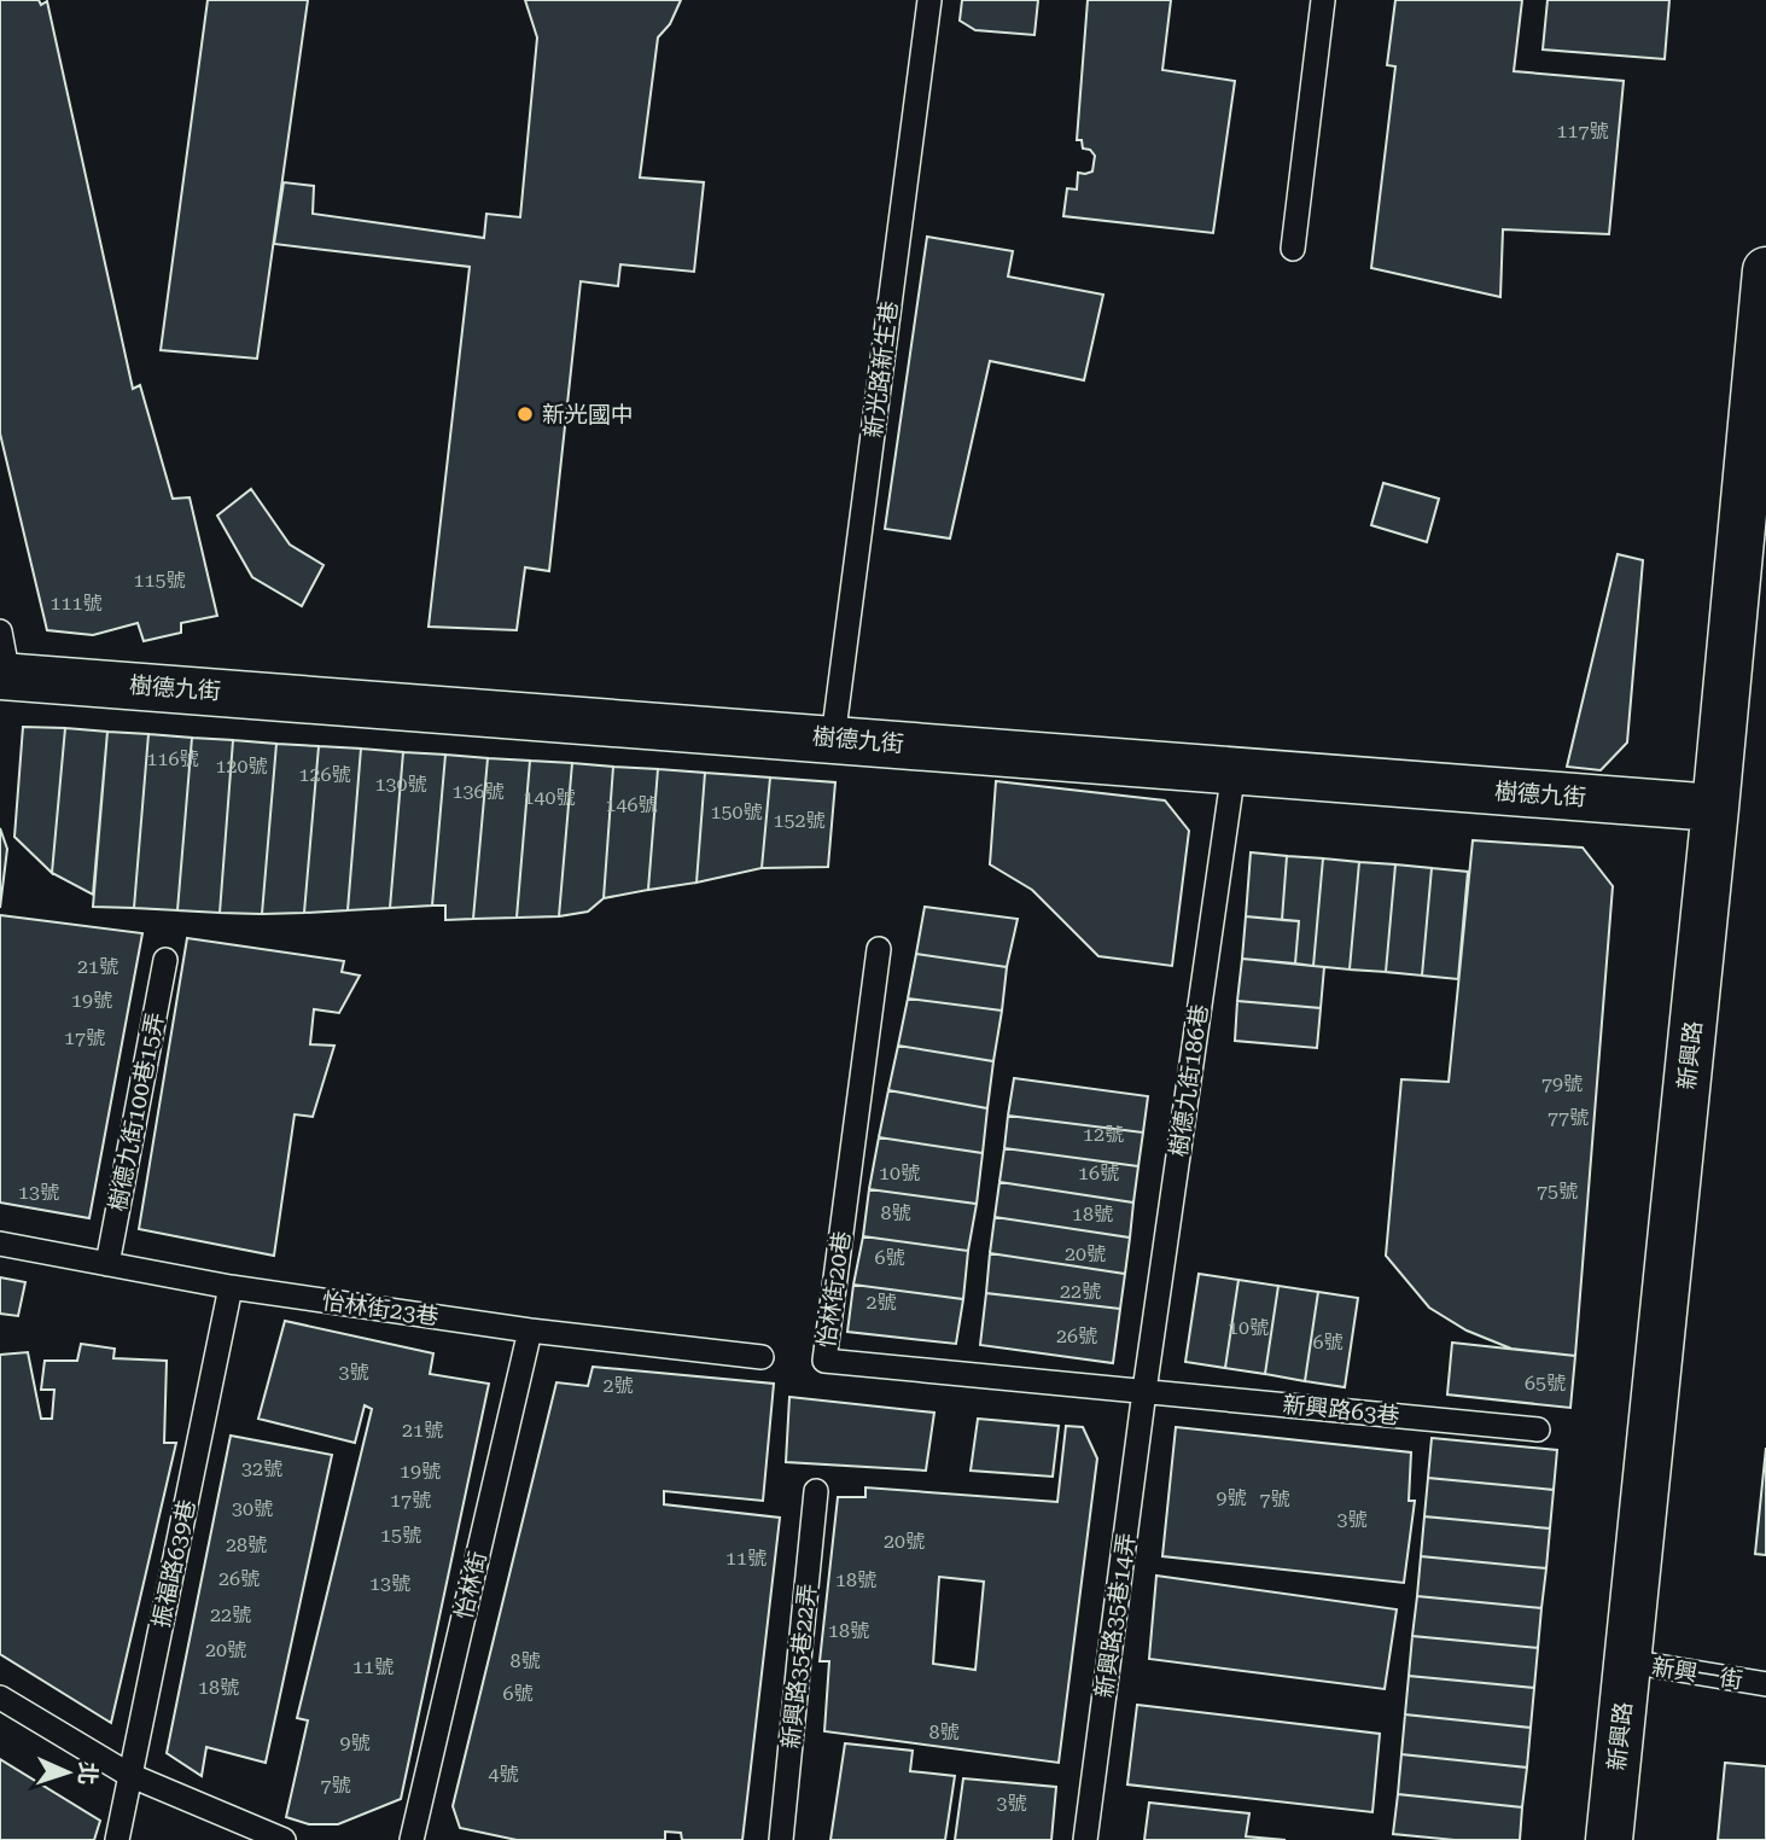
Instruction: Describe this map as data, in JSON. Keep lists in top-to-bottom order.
{
  "streets": {
    "street": ["樹德九街", "新興路"],
    "lane": [
      "新光路新生巷",
      "樹德九街186巷",
      "樹德九街100巷15弄",
      "怡林街20巷",
      "怡林街23巷",
      "新興路63巷",
      "振福路639巷",
      "怡林街",
      "新興路35巷14弄",
      "新興路35巷22弄",
      "新興一街"
    ]
  },
  "crossings": [
    ["新光路新生巷", "樹德九街"],
    ["樹德九街", "新興路"],
    ["樹德九街", "樹德九街186巷"],
    ["新興路", "新興一街"],
    ["樹德九街186巷", "怡林街20巷"],
    ["樹德九街186巷", "新興路63巷"],
    ["樹德九街186巷", "新興路35巷14弄"],
    ["怡林街20巷", "新興路63巷"],
    ["怡林街20巷", "新興路35巷14弄"],
    ["怡林街23巷", "振福路639巷"],
    ["怡林街23巷", "怡林街"],
    ["新興路63巷", "新興路35巷14弄"]
  ],
  "places": ["新光國中"],
  "house_numbers": [
    "117號",
    "115號",
    "111號",
    "116號",
    "120號",
    "126號",
    "130號",
    "136號",
    "140號",
    "146號",
    "150號",
    "152號",
    "21號",
    "19號",
    "17號",
    "79號",
    "77號",
    "12號",
    "10號",
    "16號",
    "75號",
    "13號",
    "8號",
    "18號",
    "20號",
    "6號",
    "22號",
    "2號",
    "10號",
    "26號",
    "6號",
    "3號",
    "65號",
    "2號",
    "21號",
    "32號",
    "19號",
    "9號",
    "7號",
    "17號",
    "30號",
    "3號",
    "15號",
    "20號",
    "28號",
    "11號",
    "26號",
    "18號",
    "13號",
    "22號",
    "18號",
    "20號",
    "8號",
    "11號",
    "18號",
    "6號",
    "8號",
    "9號",
    "4號",
    "7號",
    "3號"
  ],
  "north": "right"
}
